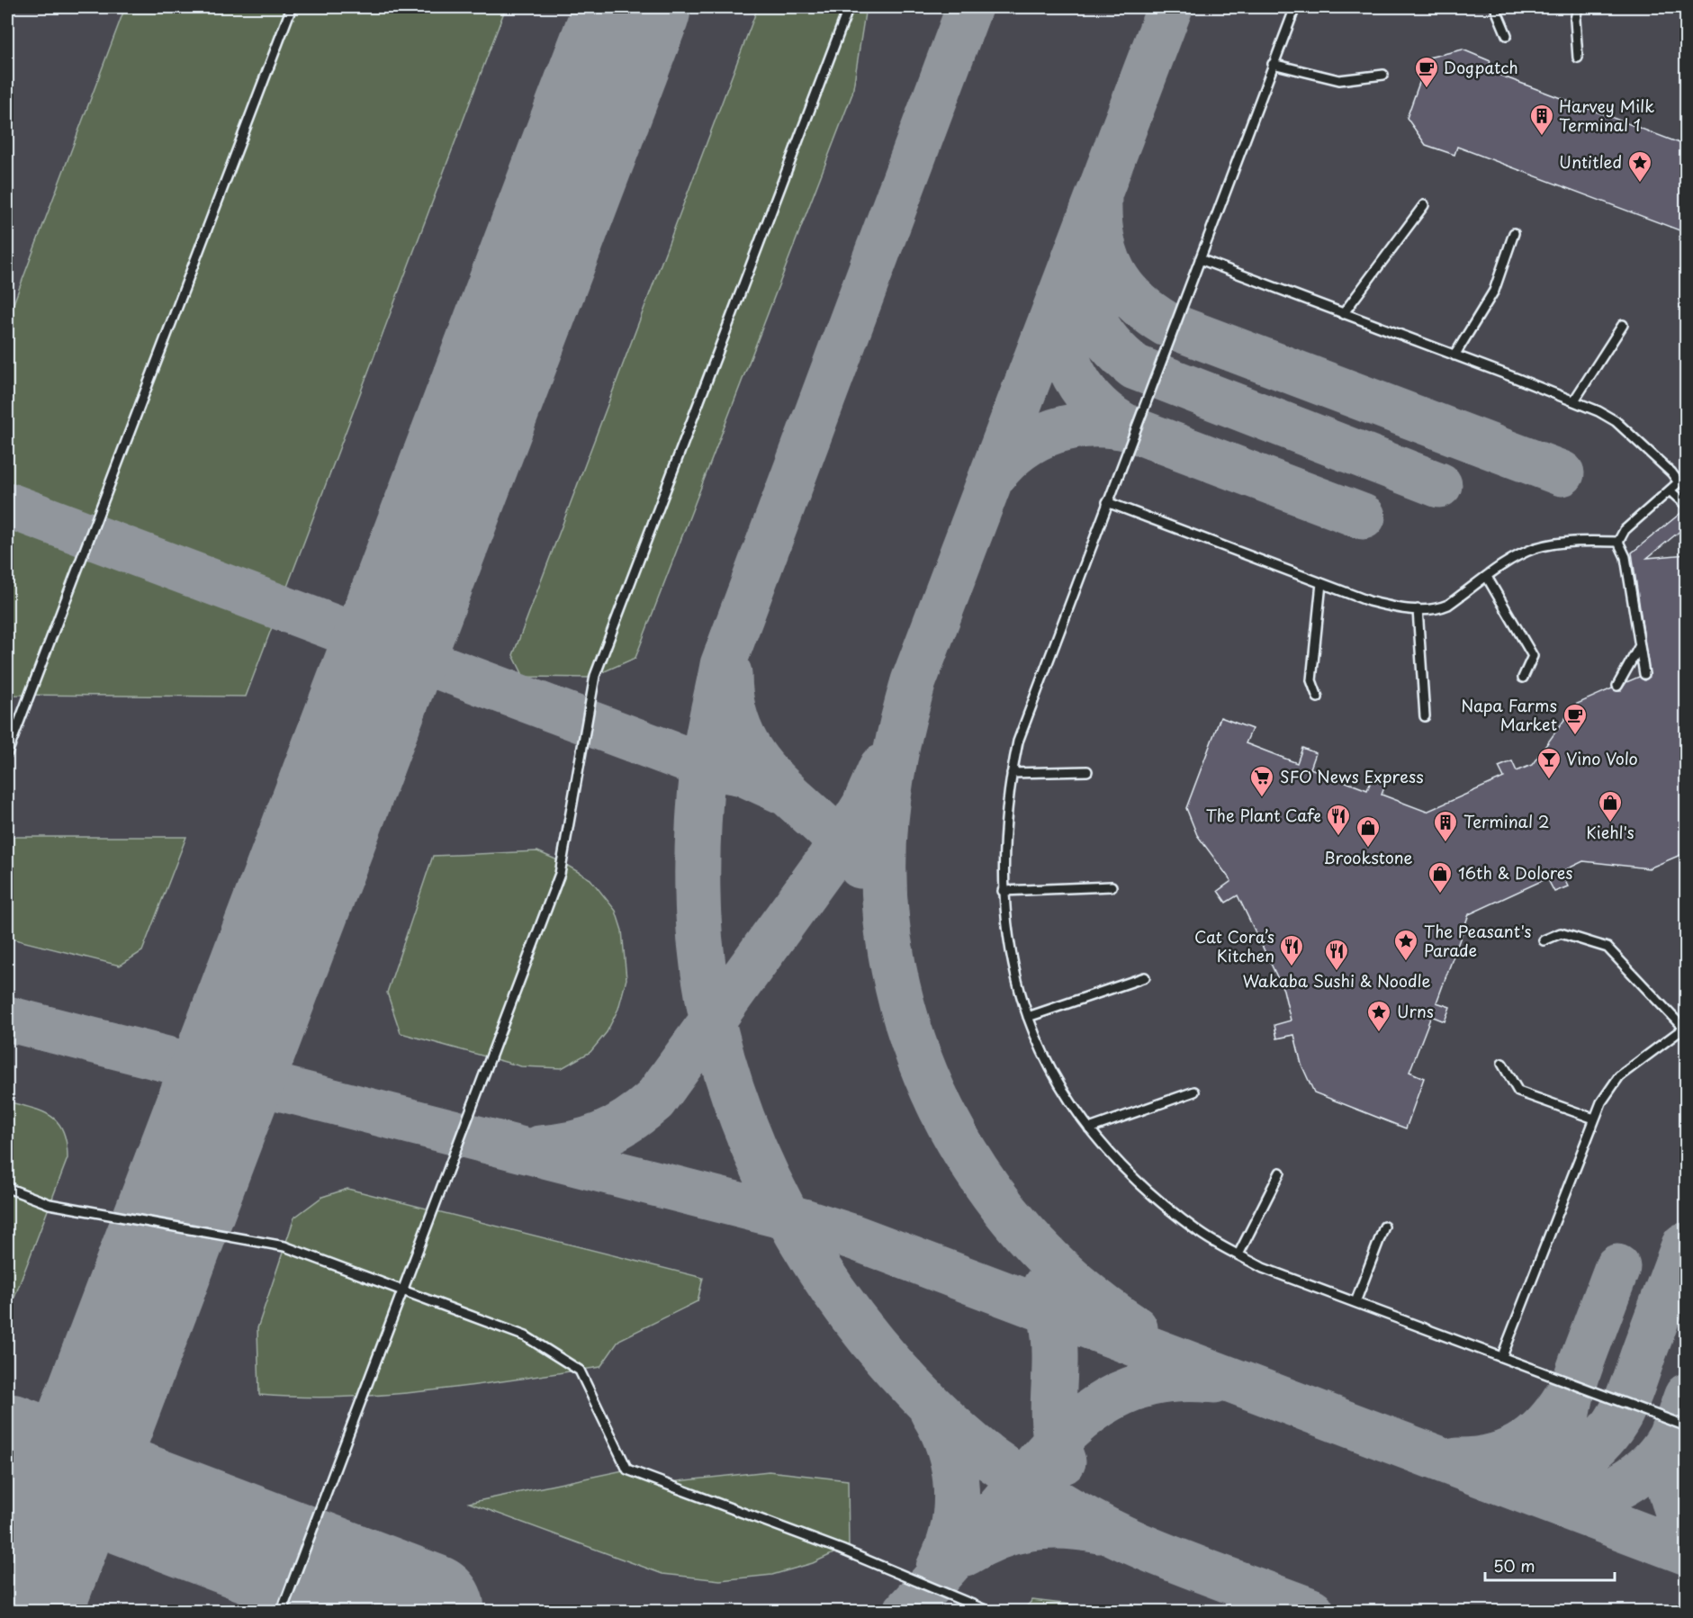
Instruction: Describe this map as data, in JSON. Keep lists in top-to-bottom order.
{
  "places": {
    "cafe": ["Dogpatch", "Napa Farms Market"],
    "building": ["Harvey Milk Terminal 1", "Terminal 2"],
    "place": ["Untitled", "The Peasant's Parade", "Urns"],
    "bar": ["Vino Volo"],
    "supermarket": ["SFO News Express"],
    "shop": ["Kiehl's", "Brookstone", "16th & Dolores"],
    "restaurant": ["The Plant Cafe", "Cat Cora’s Kitchen", "Wakaba Sushi & Noodle"]
  },
  "scale_bar": "50 m"
}
